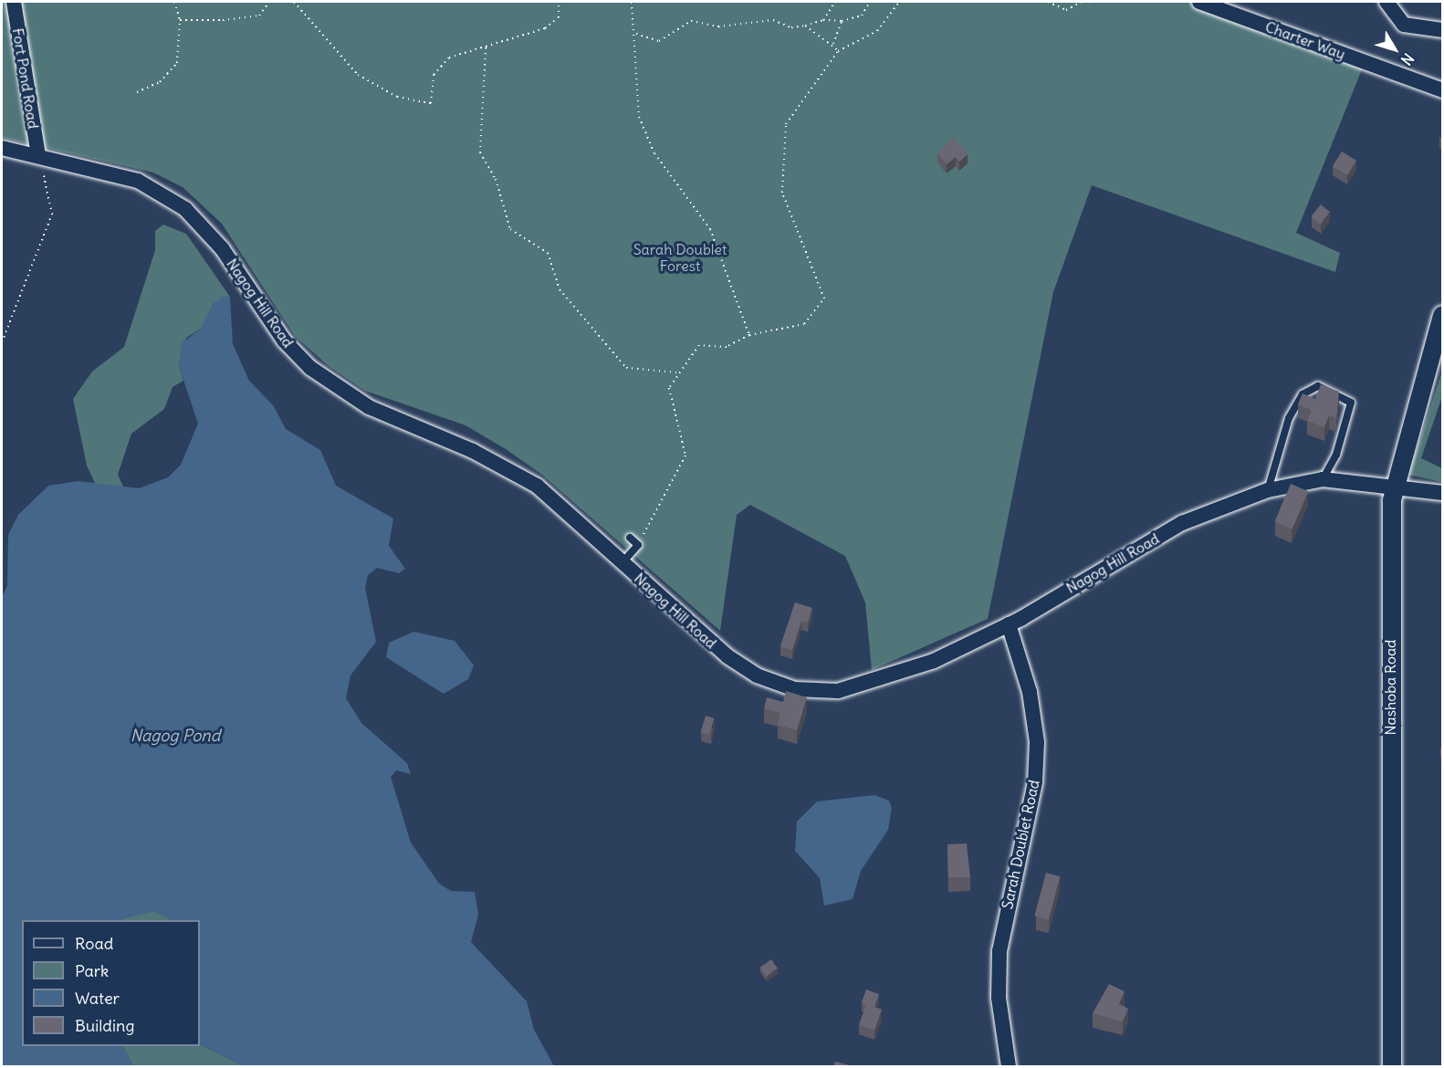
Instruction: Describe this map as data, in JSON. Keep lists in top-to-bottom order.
{
  "streets": {
    "street": [
      "Charter Way",
      "Fort Pond Road",
      "Nagog Hill Road",
      "Nashoba Road",
      "Sarah Doublet Road"
    ]
  },
  "crossings": [
    ["Fort Pond Road", "Nagog Hill Road"],
    ["Nagog Hill Road", "Nashoba Road"],
    ["Nagog Hill Road", "Sarah Doublet Road"]
  ],
  "water": ["Nagog Pond"],
  "parks": ["Sarah Doublet Forest"],
  "legend": [
    "Road",
    "Park",
    "Water",
    "Building"
  ],
  "north": "bottom right"
}
